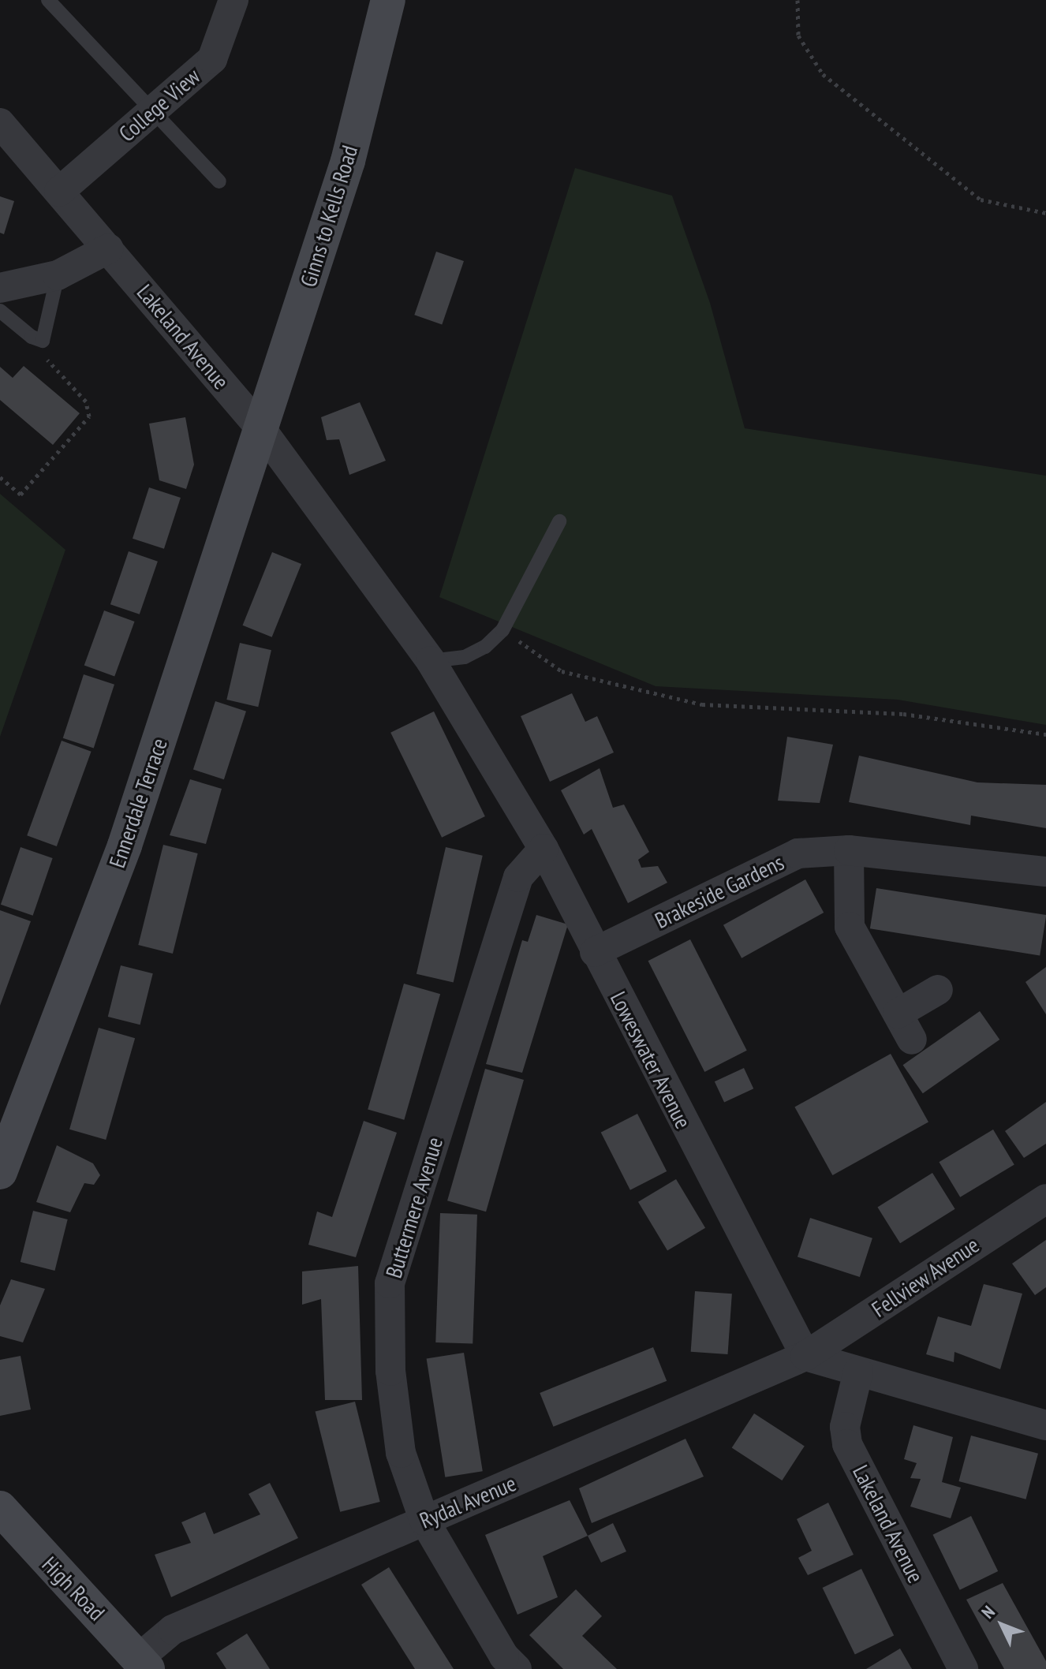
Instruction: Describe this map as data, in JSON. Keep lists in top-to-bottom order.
{
  "streets": {
    "street": [
      "College View",
      "Ginns to Kells Road",
      "Lakeland Avenue",
      "Ennerdale Terrace",
      "Brakeside Gardens",
      "Loweswater Avenue",
      "Buttermere Avenue",
      "Fellview Avenue",
      "Rydal Avenue",
      "High Road"
    ]
  },
  "crossings": [
    ["College View", "Lakeland Avenue"],
    ["Ginns to Kells Road", "Lakeland Avenue"],
    ["Ginns to Kells Road", "Ennerdale Terrace"],
    ["Lakeland Avenue", "Ennerdale Terrace"],
    ["Lakeland Avenue", "Loweswater Avenue"],
    ["Brakeside Gardens", "Loweswater Avenue"],
    ["Loweswater Avenue", "Buttermere Avenue"],
    ["Loweswater Avenue", "Fellview Avenue"],
    ["Loweswater Avenue", "Rydal Avenue"],
    ["Buttermere Avenue", "Rydal Avenue"],
    ["Fellview Avenue", "Rydal Avenue"],
    ["Rydal Avenue", "High Road"]
  ],
  "north": "top left"
}
